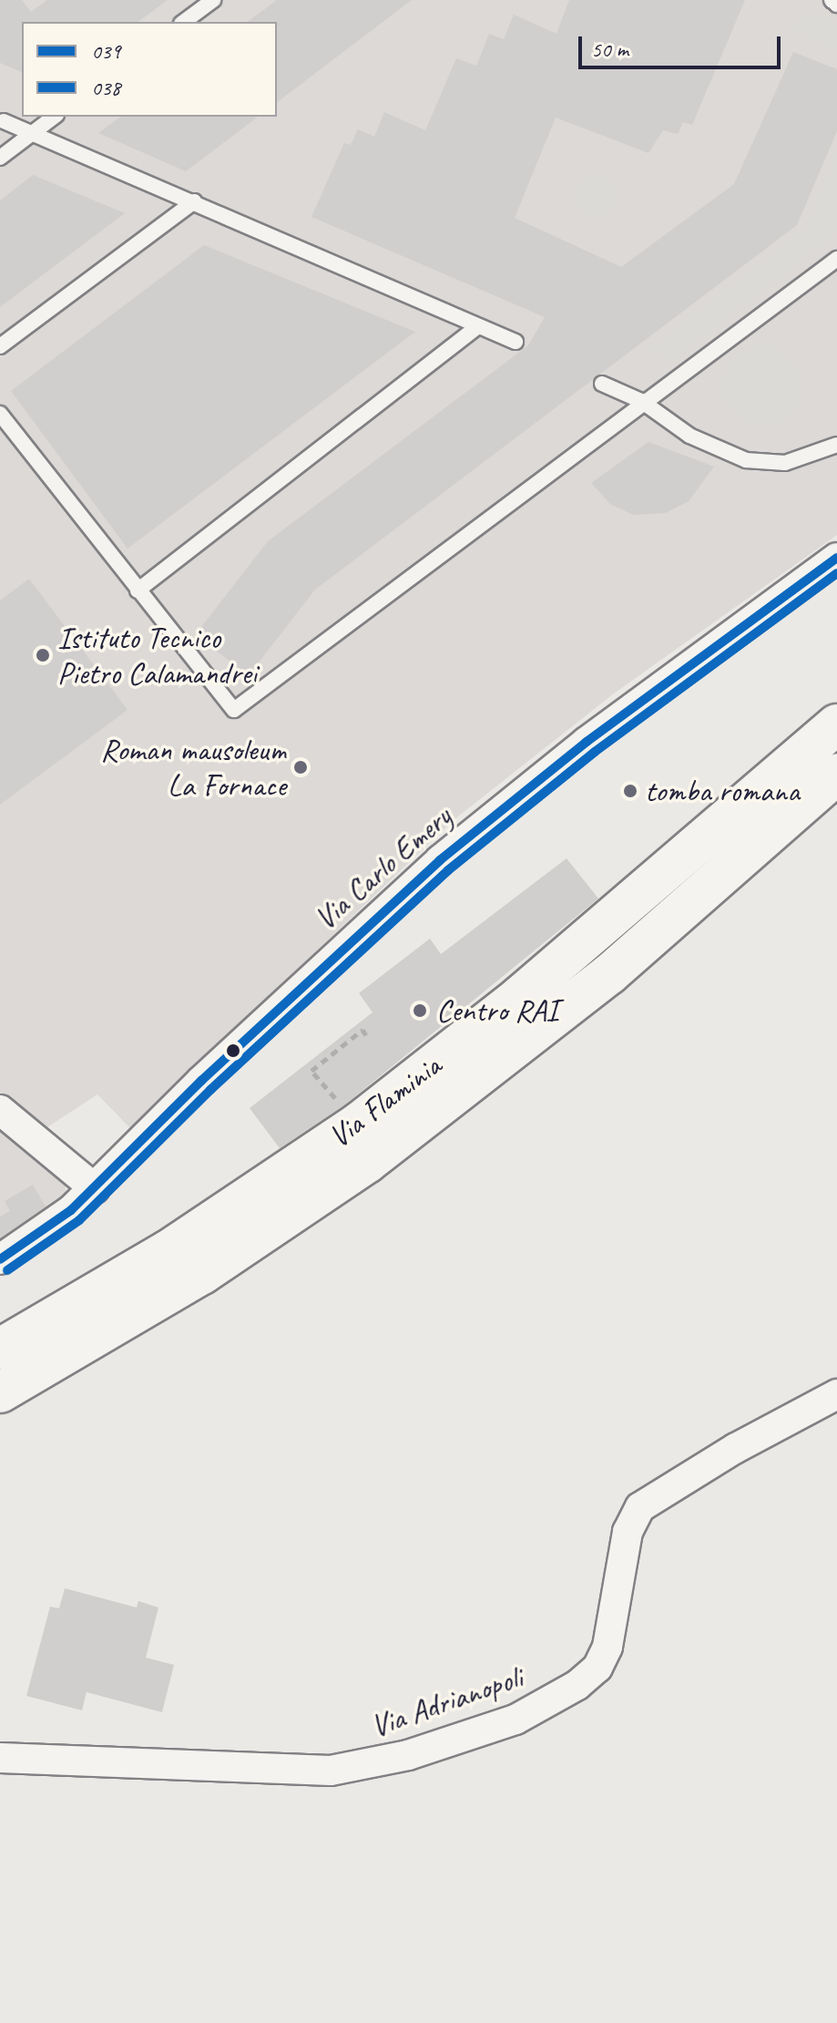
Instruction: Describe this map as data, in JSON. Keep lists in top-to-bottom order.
{
  "streets": {
    "highway": ["Via Flaminia"],
    "street": ["Via Carlo Emery", "Via Adrianopoli"]
  },
  "places": [
    "Istituto Tecnico Pietro Calamandrei",
    "Roman mausoleum La Fornace",
    "tomba romana",
    "Centro RAI"
  ],
  "lines": ["transit line 039", "transit line 038"],
  "legend": ["039", "038"],
  "scale_bar": "50 m"
}
